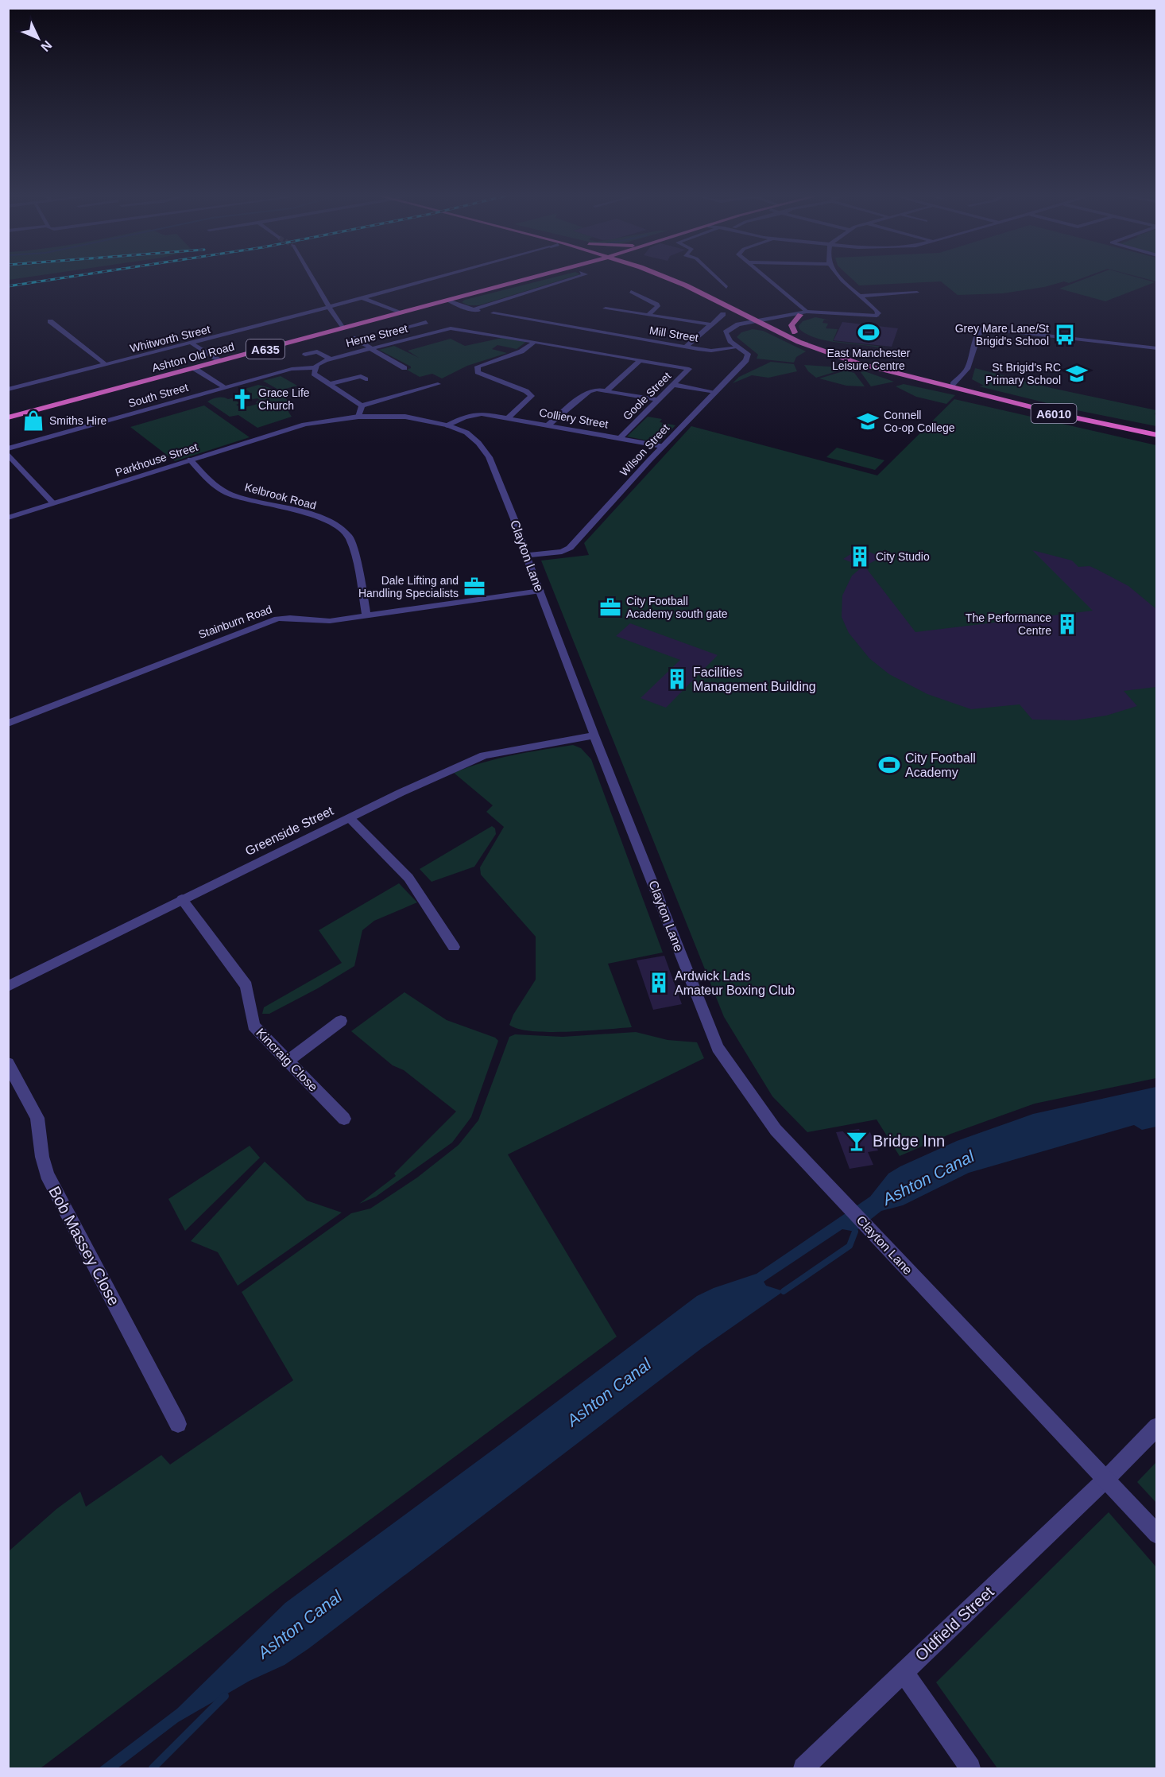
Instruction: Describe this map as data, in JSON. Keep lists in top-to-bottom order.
{
  "streets": {
    "highway": ["A635", "Ashton Old Road", "A6010"],
    "street": [
      "Mill Street",
      "Herne Street",
      "Whitworth Street",
      "South Street",
      "Goole Street",
      "Colliery Street",
      "Wilson Street",
      "Parkhouse Street",
      "Kelbrook Road",
      "Clayton Lane",
      "Stainburn Road",
      "Greenside Street",
      "Kincraig Close",
      "Bob Massey Close",
      "Oldfield Street"
    ]
  },
  "crossings": [
    ["Mill Street", "Wilson Street"],
    ["Herne Street", "South Street"],
    ["Herne Street", "Goole Street"],
    ["Goole Street", "Colliery Street"],
    ["Colliery Street", "Wilson Street"],
    ["Colliery Street", "Clayton Lane"],
    ["Wilson Street", "Clayton Lane"],
    ["Parkhouse Street", "Kelbrook Road"],
    ["Parkhouse Street", "Clayton Lane"],
    ["Kelbrook Road", "Stainburn Road"],
    ["Clayton Lane", "Stainburn Road"],
    ["Clayton Lane", "Greenside Street"],
    ["Clayton Lane", "Oldfield Street"],
    ["Greenside Street", "Kincraig Close"]
  ],
  "water": ["Ashton Canal"],
  "places": {
    "sports": ["East Manchester Leisure Centre", "City Football Academy"],
    "bus stop": ["Grey Mare Lane/St Brigid's School"],
    "school or university": ["St Brigid's RC Primary School", "Connell Co-op College"],
    "church": ["Grace Life Church"],
    "shop": ["Smiths Hire"],
    "building": [
      "City Studio",
      "The Performance Centre",
      "Facilities Management Building",
      "Ardwick Lads Amateur Boxing Club"
    ],
    "office": ["Dale Lifting and Handling Specialists", "City Football Academy south gate"],
    "bar": ["Bridge Inn"]
  },
  "north": "bottom right"
}
